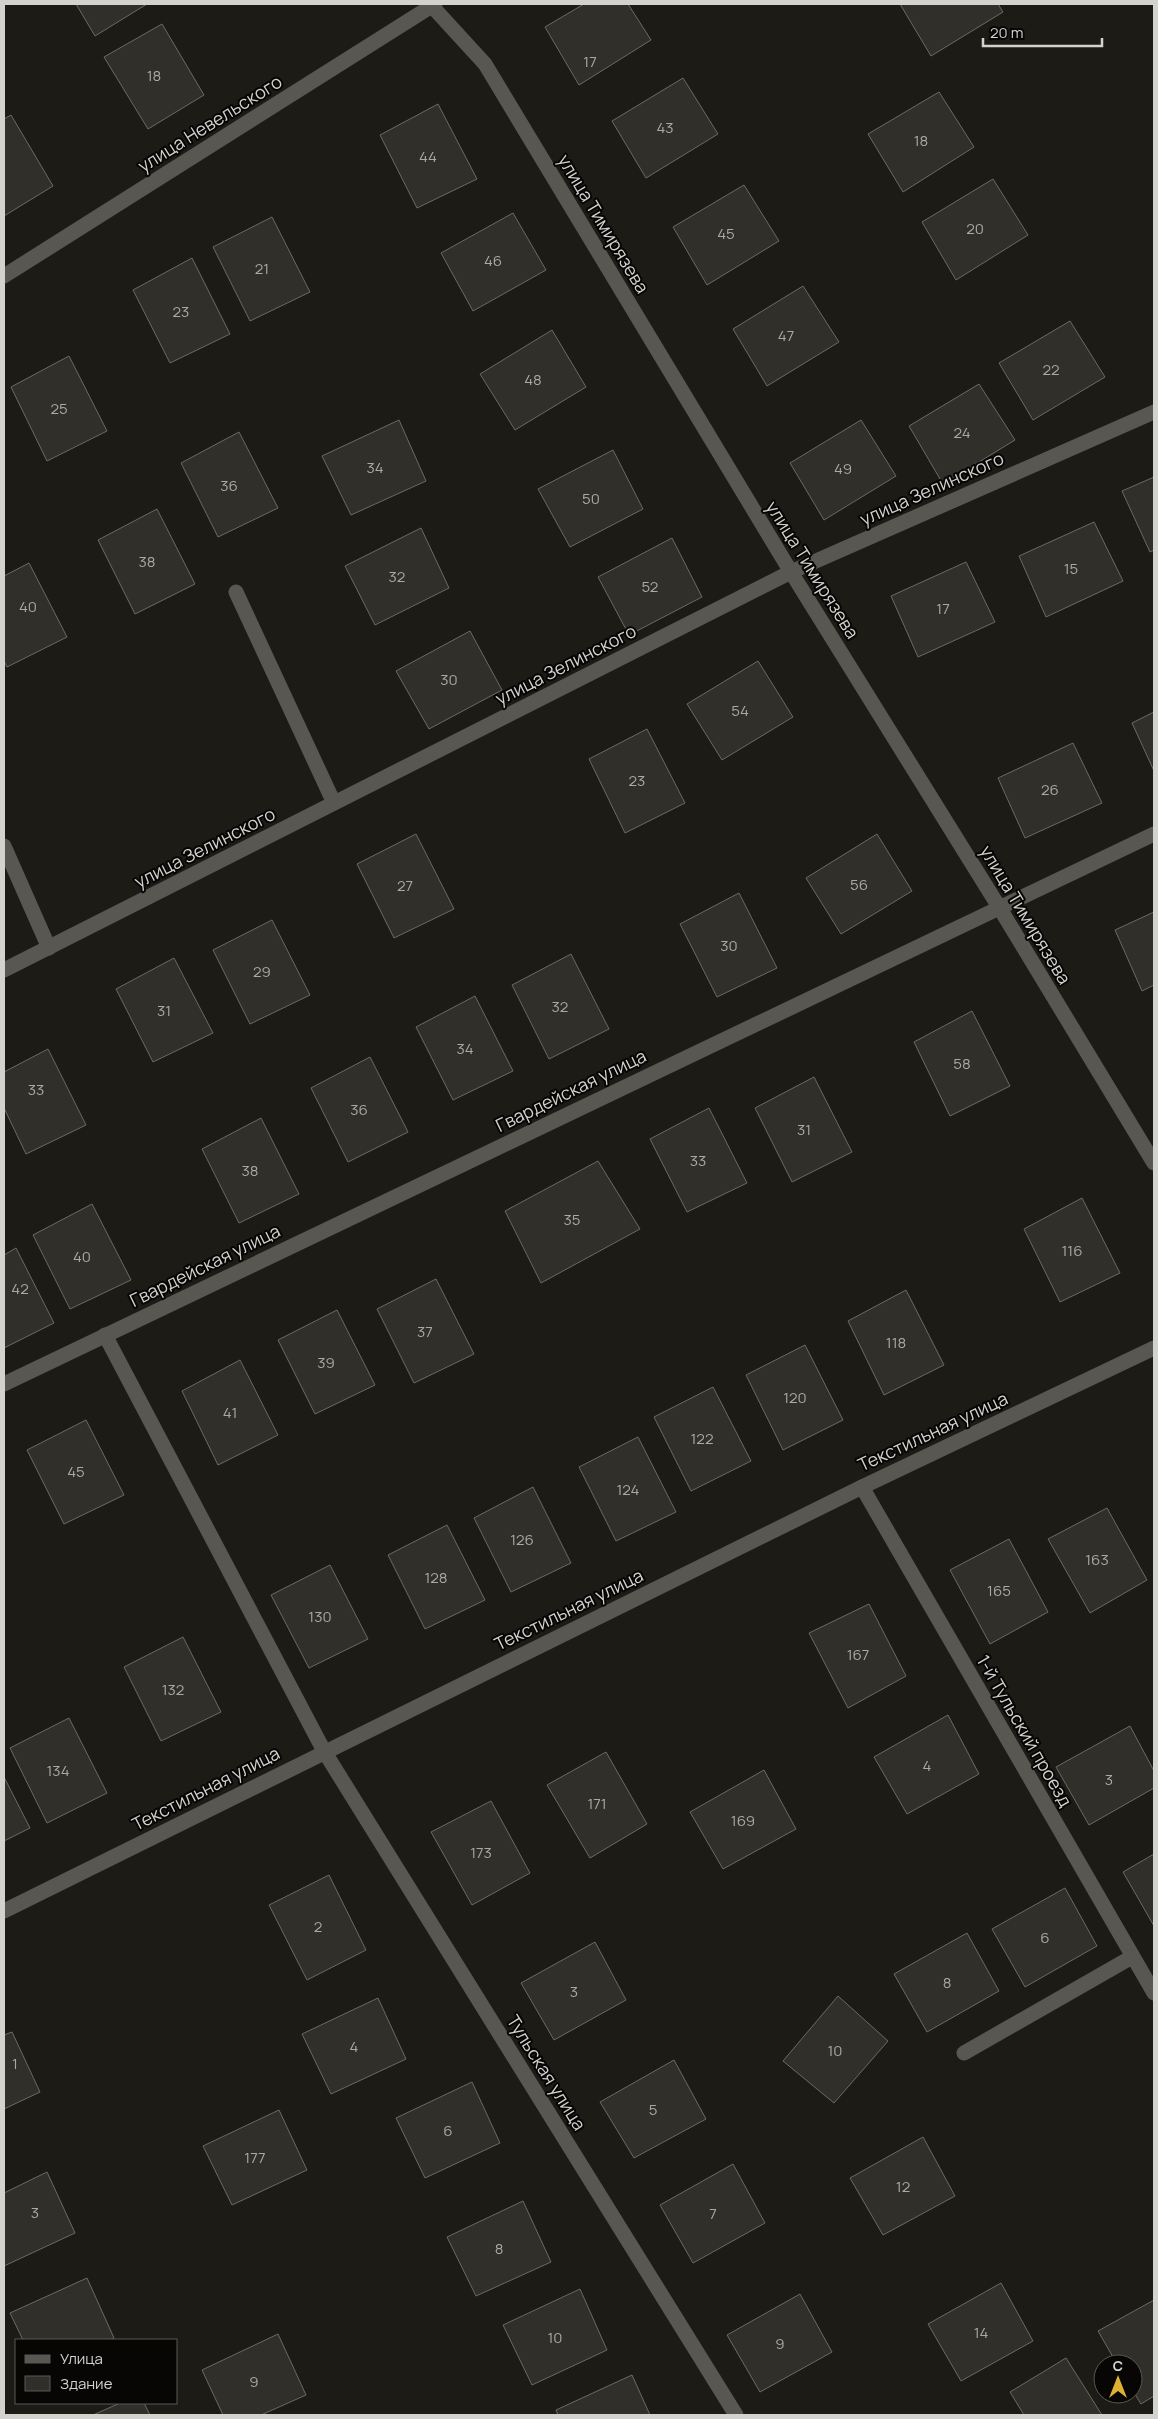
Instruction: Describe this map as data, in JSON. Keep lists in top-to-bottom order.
{
  "streets": {
    "street": [
      "улица Невельского",
      "улица Тимирязева",
      "улица Зелинского",
      "Гвардейская улица",
      "Текстильная улица",
      "1-й Тульский проезд",
      "Тульская улица"
    ]
  },
  "crossings": [
    ["улица Невельского", "улица Тимирязева"],
    ["улица Тимирязева", "улица Зелинского"],
    ["улица Тимирязева", "Гвардейская улица"],
    ["Гвардейская улица", "Тульская улица"],
    ["Текстильная улица", "1-й Тульский проезд"],
    ["Текстильная улица", "Тульская улица"]
  ],
  "house_numbers": [
    "17",
    "18",
    "43",
    "18",
    "44",
    "20",
    "45",
    "46",
    "21",
    "23",
    "47",
    "22",
    "48",
    "25",
    "24",
    "34",
    "49",
    "36",
    "50",
    "38",
    "15",
    "32",
    "52",
    "40",
    "17",
    "30",
    "54",
    "23",
    "26",
    "56",
    "27",
    "30",
    "29",
    "32",
    "31",
    "34",
    "58",
    "33",
    "36",
    "31",
    "33",
    "38",
    "35",
    "116",
    "40",
    "42",
    "37",
    "118",
    "39",
    "120",
    "41",
    "122",
    "45",
    "124",
    "126",
    "163",
    "128",
    "165",
    "130",
    "167",
    "132",
    "4",
    "134",
    "3",
    "171",
    "169",
    "173",
    "2",
    "6",
    "8",
    "3",
    "4",
    "10",
    "1",
    "5",
    "6",
    "177",
    "12",
    "3",
    "7",
    "8",
    "14",
    "10",
    "9",
    "9"
  ],
  "legend": ["Улица", "Здание"],
  "scale_bar": "20 m",
  "north": "top"
}
